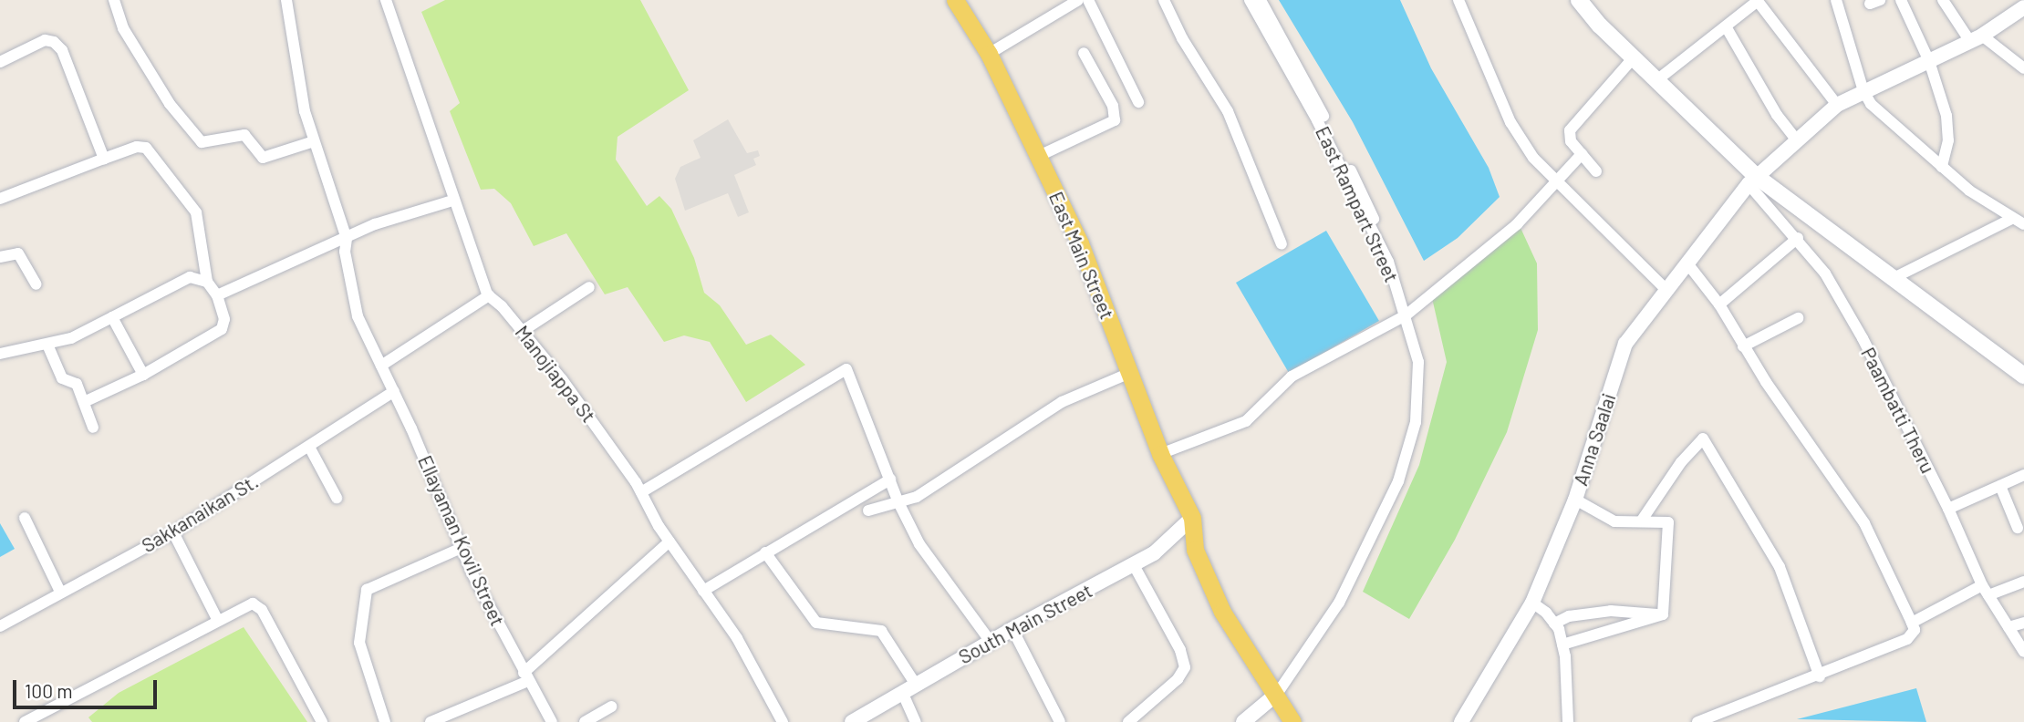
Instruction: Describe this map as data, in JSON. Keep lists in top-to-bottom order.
{
  "streets": {
    "main road": ["East Main Street"],
    "street": [
      "East Rampart Street",
      "Manojiappa St",
      "Paambatti Theru",
      "Anna Saalai",
      "Sakkanaikan St.",
      "Ellayaman Kovil Street",
      "South Main Street"
    ]
  },
  "crossings": [
    ["East Main Street", "South Main Street"],
    ["Paambatti Theru", "Anna Saalai"],
    ["Sakkanaikan St.", "Ellayaman Kovil Street"]
  ],
  "scale_bar": "100 m"
}
